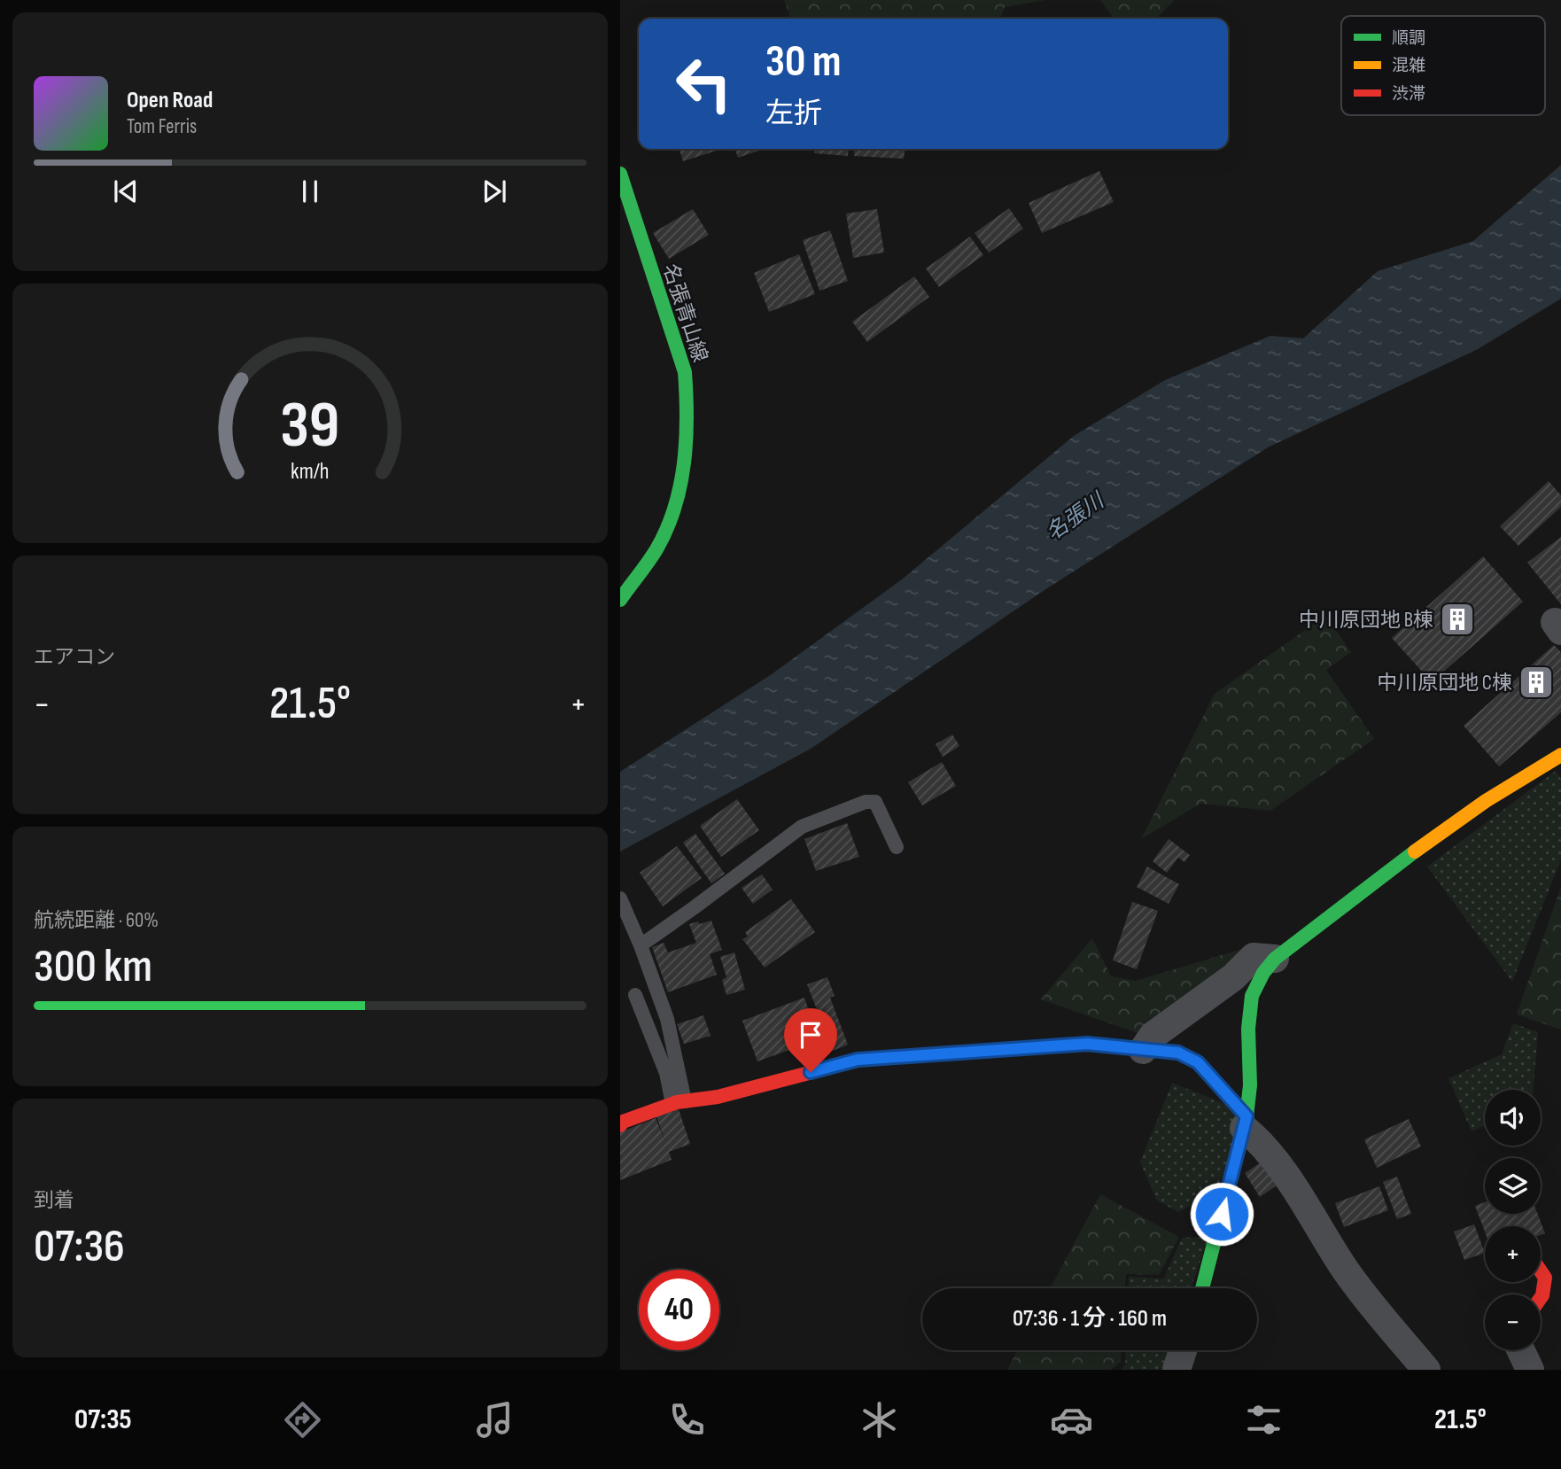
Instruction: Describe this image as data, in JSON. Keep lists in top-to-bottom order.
{
  "streets": {
    "street": ["名張青山線"]
  },
  "water": ["名張川"],
  "places": {
    "building": ["中川原団地 B棟", "中川原団地 C棟"]
  },
  "legend": ["順調", "混雑", "渋滞"],
  "page": {
    "turn": ["30 m", "左折"],
    "song": ["Open Road", "Tom Ferris"],
    "tile": [
      "エアコン",
      ["航続距離 · 60%", "300 km"],
      ["到着", "07:36"]
    ],
    "heat": ["−", "21.5°", "+"],
    "map_buttons": ["+", "−"],
    "limit": "40",
    "trip": "07:36 · 1 分 · 160 m",
    "tabs": ["07:35", "21.5°"],
    "gauge": ["39", "km/h"]
  }
}
